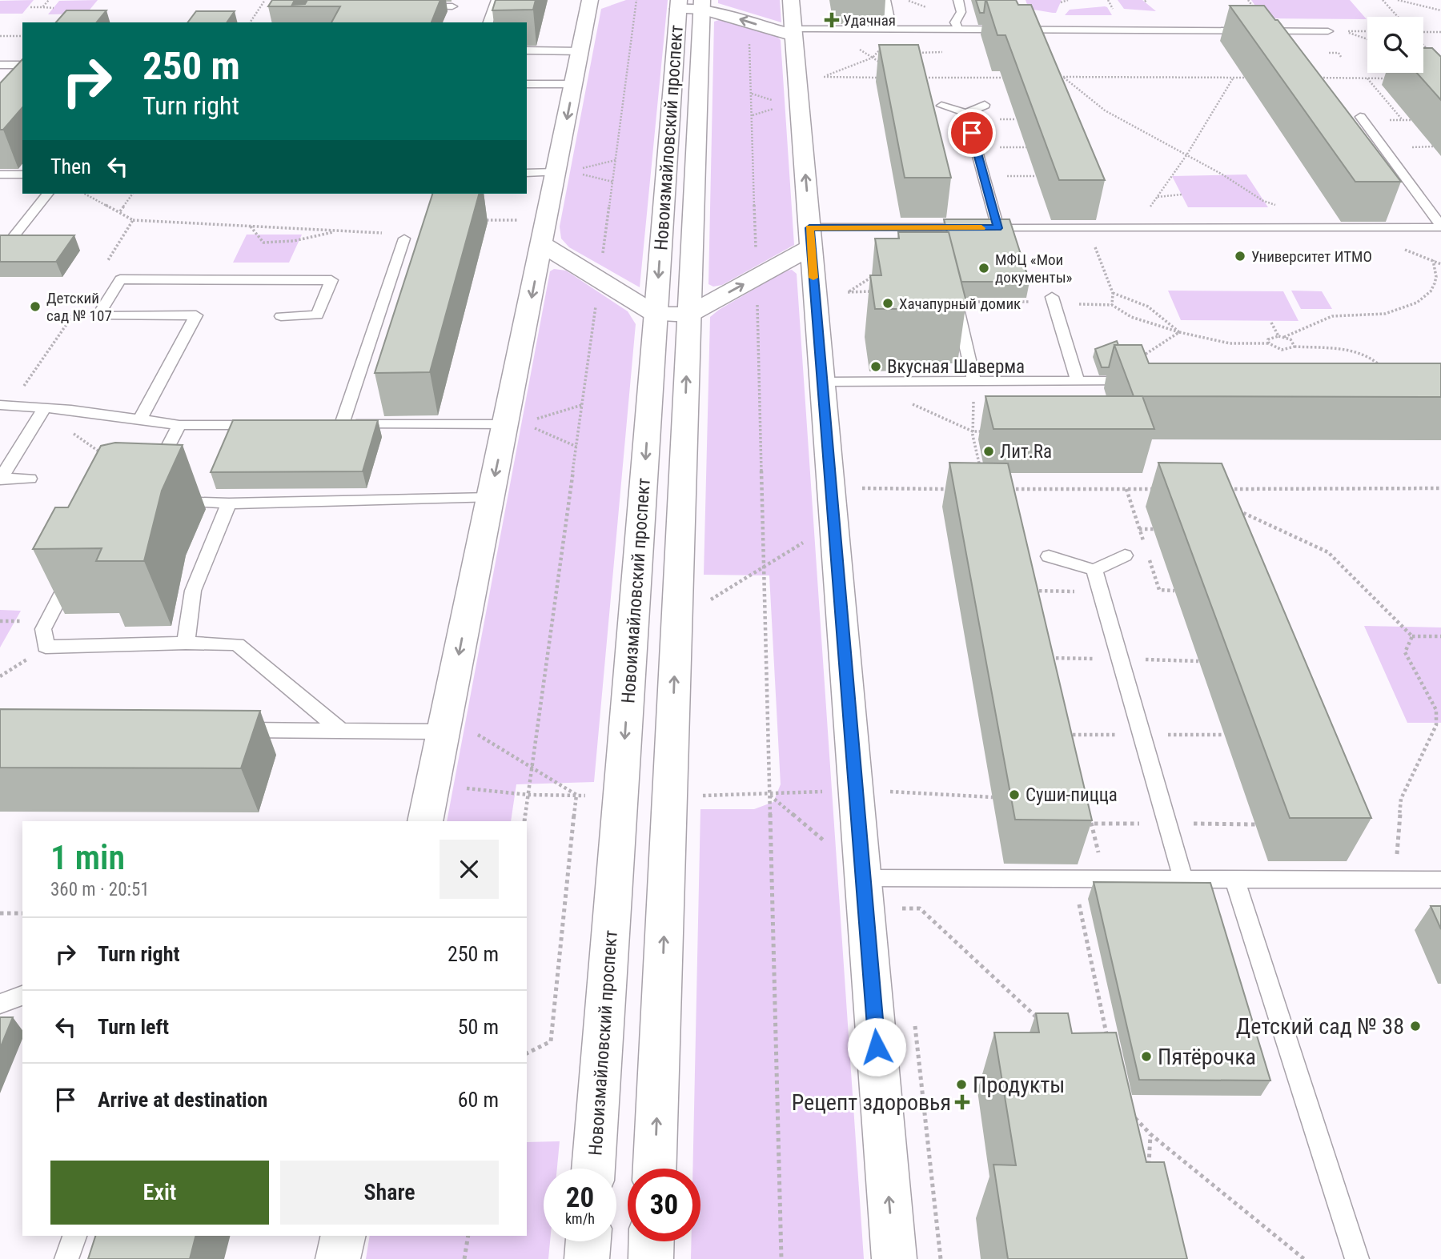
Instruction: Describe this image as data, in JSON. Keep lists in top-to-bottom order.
{
  "streets": {
    "street": ["Новоизмайловский проспект"]
  },
  "places": {
    "health": ["Удачная", "Рецепт здоровья"],
    "other": [
      "Университет ИТМО",
      "МФЦ «Мои документы»",
      "Хачапурный домик",
      "Детский сад № 107",
      "Вкусная Шаверма",
      "Лит.Ra",
      "Суши-пицца",
      "Детский сад № 38",
      "Пятёрочка",
      "Продукты"
    ]
  },
  "page": {
    "turn": ["250 m", "Turn right"],
    "then": "Then",
    "heading": ["1 min", "360 m · 20:51"],
    "list": [
      {
        "name": "Turn right",
        "value": "250 m"
      },
      {
        "name": "Turn left",
        "value": "50 m"
      },
      {
        "name": "Arrive at destination",
        "value": "60 m"
      }
    ],
    "buttons": ["Exit", "Share"],
    "speed": "20 km/h",
    "limit": "30"
  }
}
